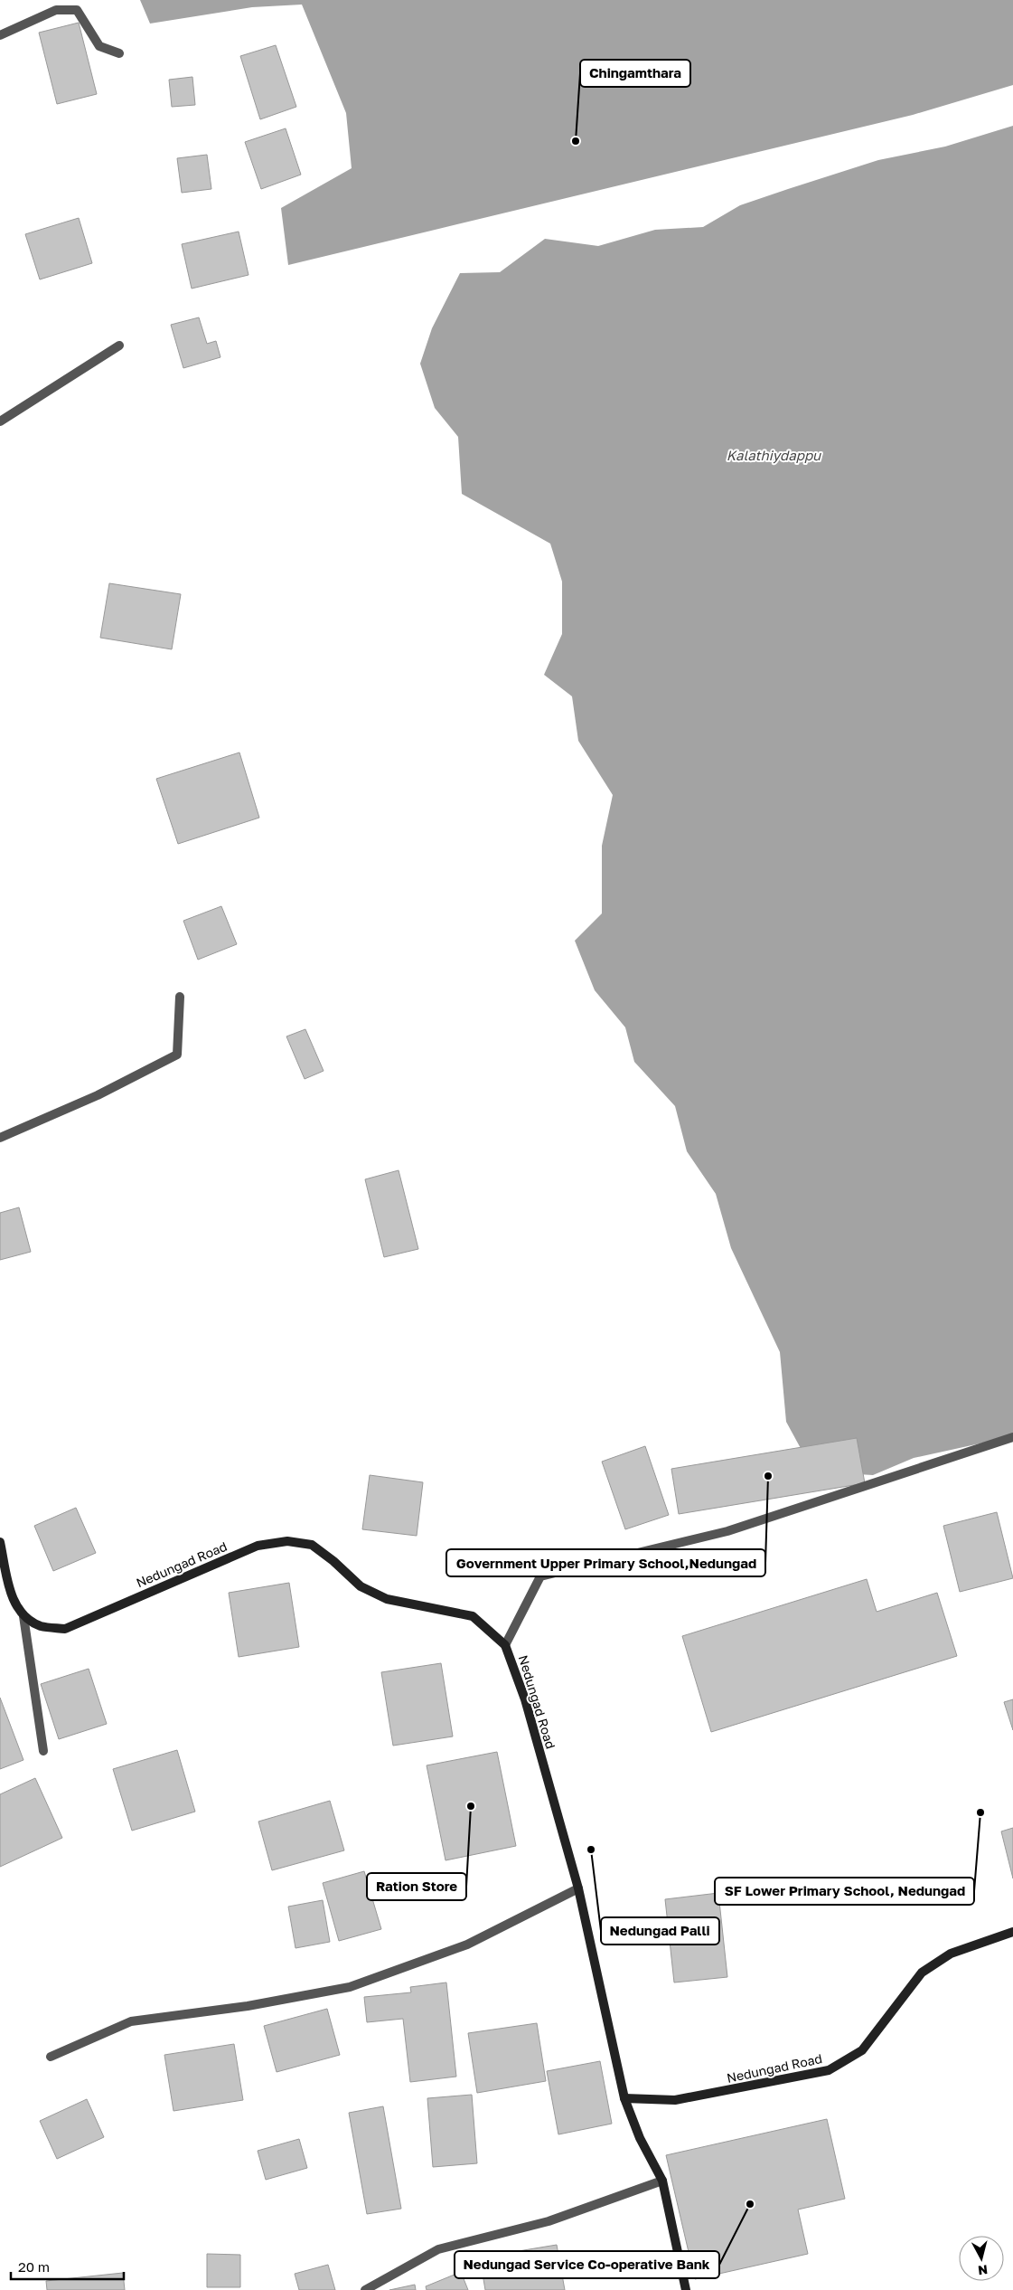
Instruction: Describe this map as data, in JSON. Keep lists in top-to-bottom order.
{
  "streets": {
    "main road": ["Nedungad Road"]
  },
  "water": ["Kalathiydappu"],
  "places": [
    "Chingamthara",
    "Government Upper Primary School,Nedungad",
    "Ration Store",
    "SF Lower Primary School, Nedungad",
    "Nedungad Palli",
    "Nedungad Service Co-operative Bank"
  ],
  "scale_bar": "20 m",
  "north": "bottom"
}
